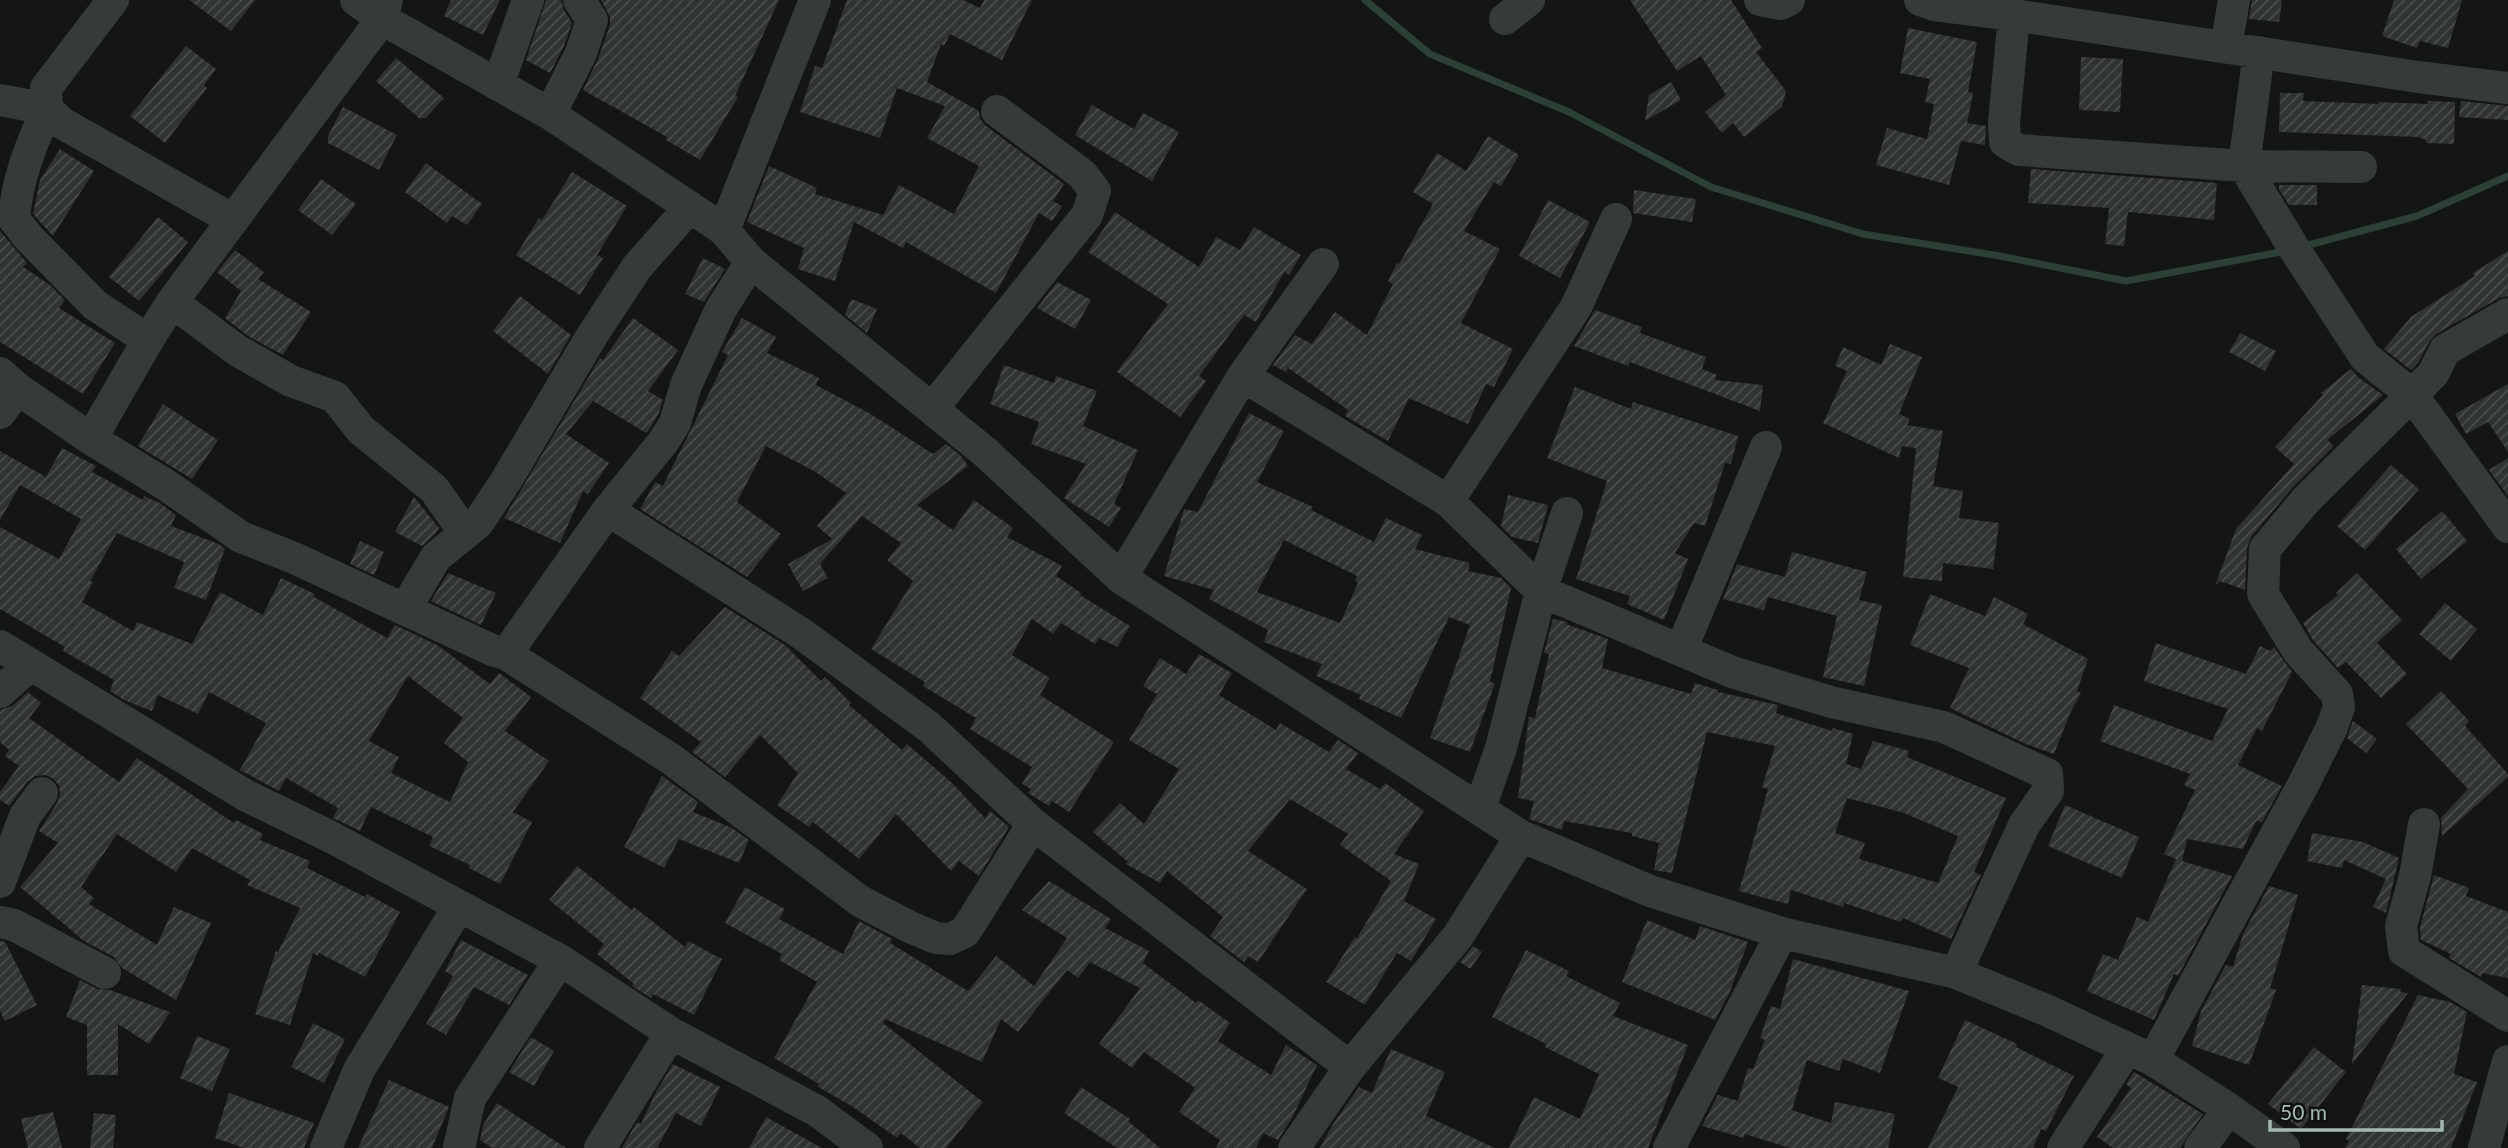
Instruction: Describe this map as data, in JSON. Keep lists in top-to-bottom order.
{
  "scale_bar": "50 m"
}
